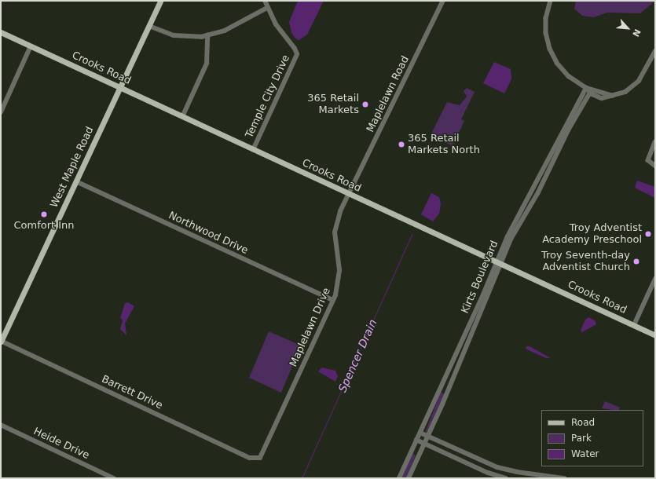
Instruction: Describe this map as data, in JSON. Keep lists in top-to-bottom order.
{
  "streets": {
    "main road": ["Crooks Road", "West Maple Road"],
    "street": [
      "Maplelawn Road",
      "Temple City Drive",
      "Northwood Drive",
      "Kirts Boulevard",
      "Maplelawn Drive",
      "Barrett Drive",
      "Heide Drive"
    ]
  },
  "crossings": [
    ["Crooks Road", "Maplelawn Road"],
    ["Crooks Road", "Temple City Drive"],
    ["Crooks Road", "West Maple Road"],
    ["Crooks Road", "Kirts Boulevard"],
    ["Crooks Road", "Maplelawn Drive"],
    ["Maplelawn Road", "Maplelawn Drive"],
    ["West Maple Road", "Northwood Drive"],
    ["West Maple Road", "Barrett Drive"],
    ["Northwood Drive", "Maplelawn Drive"],
    ["Maplelawn Drive", "Barrett Drive"]
  ],
  "water": ["Spencer Drain"],
  "places": [
    "365 Retail Markets",
    "365 Retail Markets North",
    "Comfort Inn",
    "Troy Adventist Academy Preschool",
    "Troy Seventh-day Adventist Church"
  ],
  "legend": ["Road", "Park", "Water"],
  "north": "bottom right"
}
